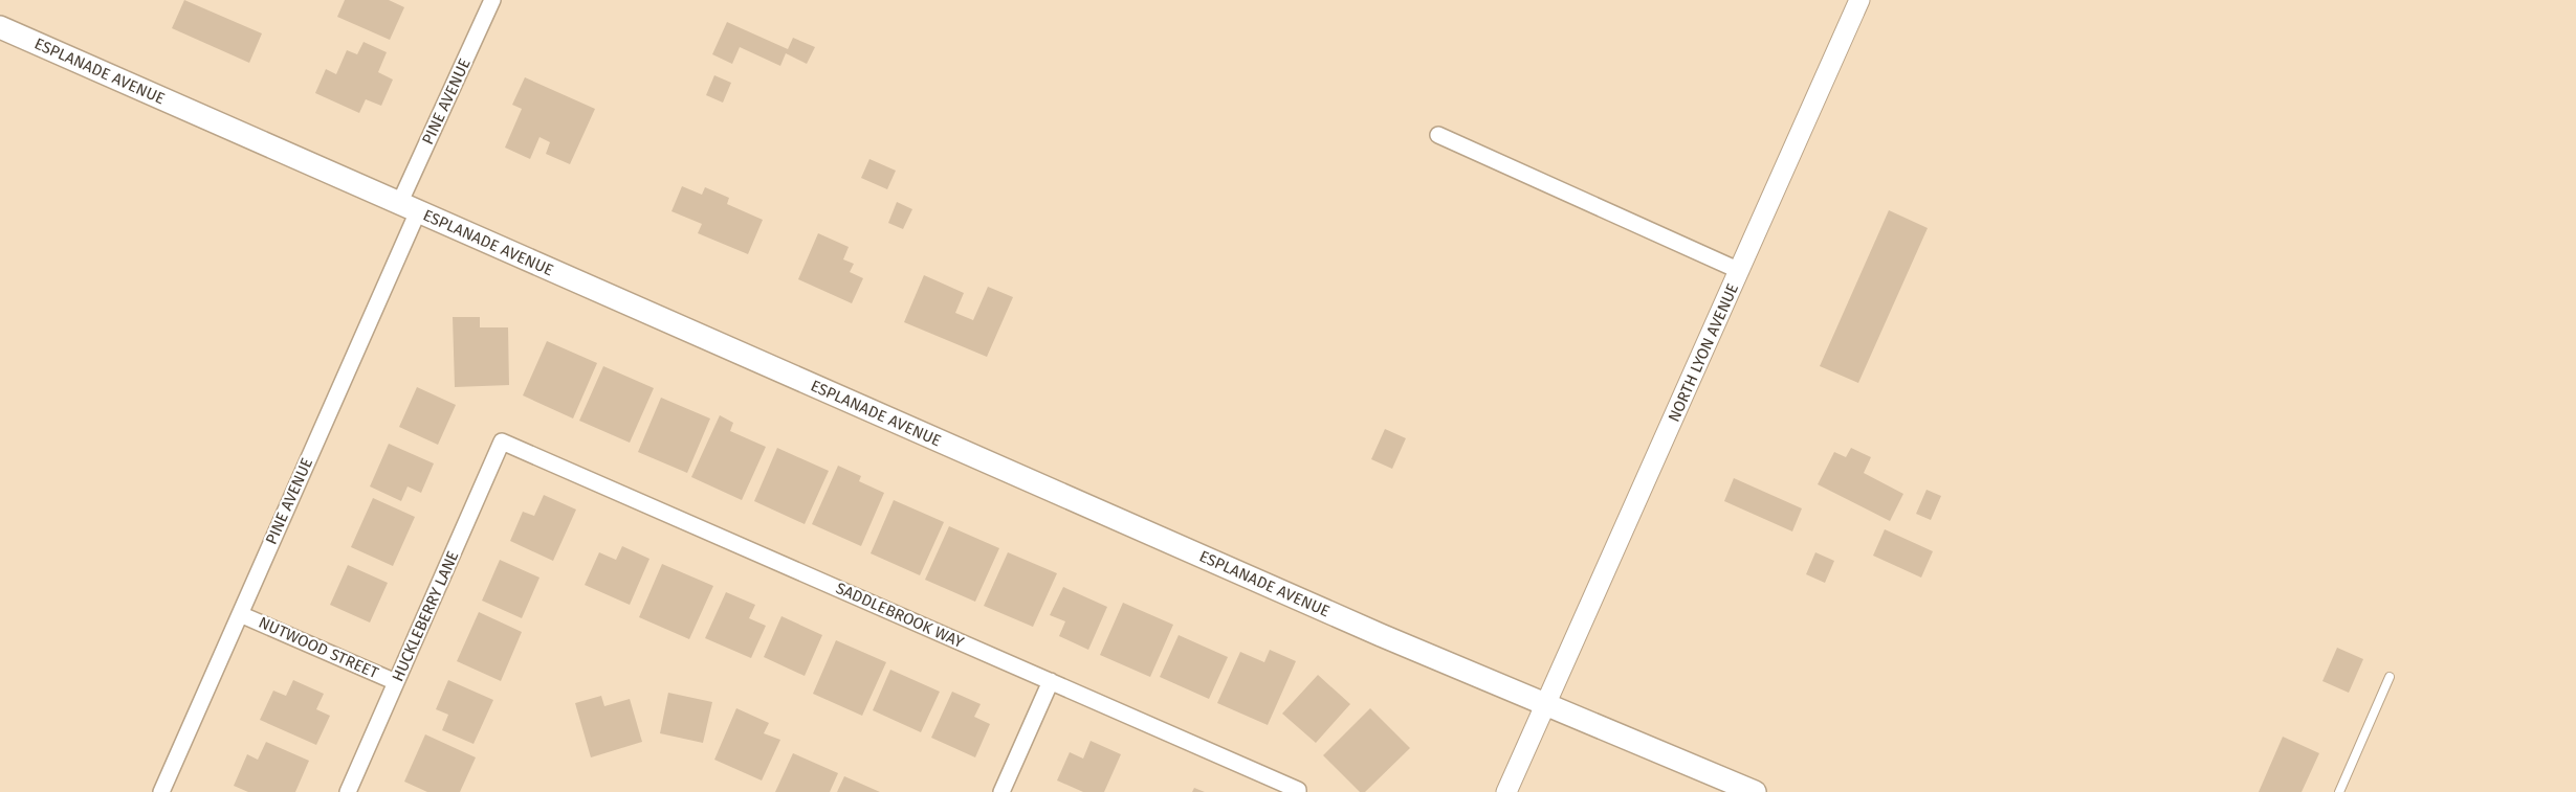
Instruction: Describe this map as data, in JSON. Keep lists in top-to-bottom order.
{
  "streets": {
    "main road": ["ESPLANADE AVENUE"],
    "street": [
      "PINE AVENUE",
      "NORTH LYON AVENUE",
      "SADDLEBROOK WAY",
      "HUCKLEBERRY LANE",
      "NUTWOOD STREET"
    ]
  },
  "crossings": [
    ["ESPLANADE AVENUE", "PINE AVENUE"],
    ["ESPLANADE AVENUE", "NORTH LYON AVENUE"],
    ["PINE AVENUE", "NUTWOOD STREET"],
    ["SADDLEBROOK WAY", "HUCKLEBERRY LANE"],
    ["HUCKLEBERRY LANE", "NUTWOOD STREET"]
  ]
}
